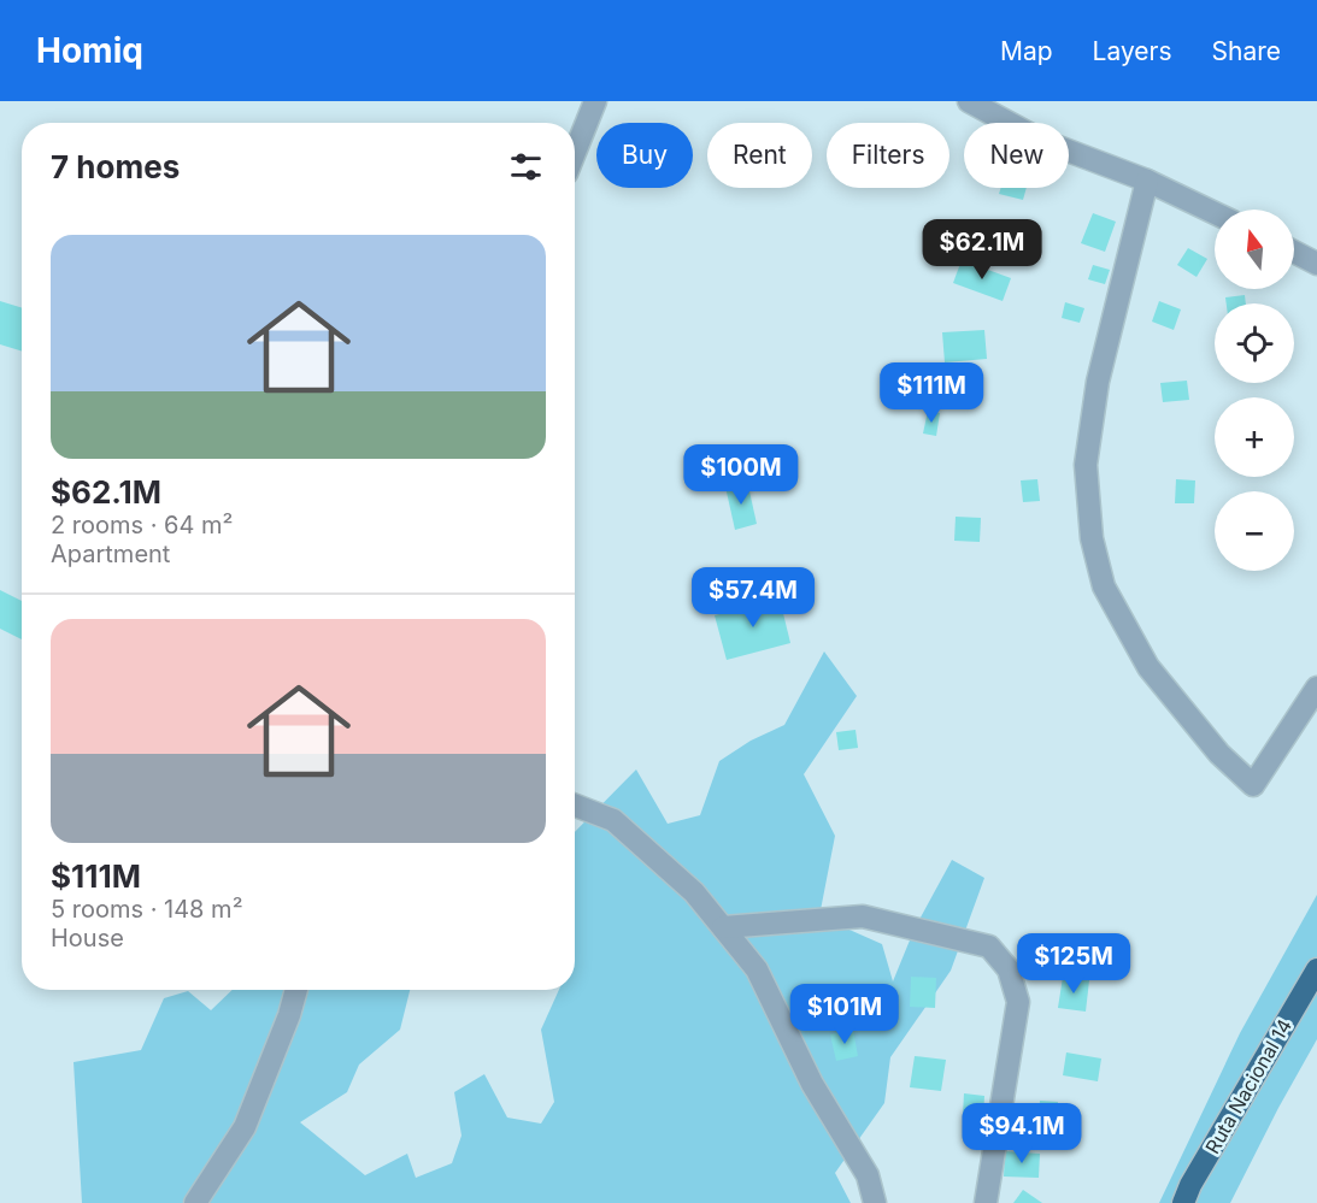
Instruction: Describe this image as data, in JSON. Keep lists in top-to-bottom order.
{
  "streets": {
    "highway": ["Ruta Nacional 14"]
  },
  "north": "top",
  "page": {
    "header": "Homiq",
    "nav": ["Map", "Layers", "Share"],
    "chip": [
      "Buy",
      "Rent",
      "Filters",
      "New"
    ],
    "heading": "7 homes",
    "map_buttons": ["+", "−"],
    "list": [
      {
        "name": "$62.1M",
        "note": "2 rooms · 64 m² · Apartment"
      },
      {
        "name": "$111M",
        "note": "5 rooms · 148 m² · House"
      }
    ],
    "price": [
      "$62.1M",
      "$111M",
      "$100M",
      "$57.4M",
      "$125M",
      "$101M",
      "$94.1M"
    ]
  }
}
